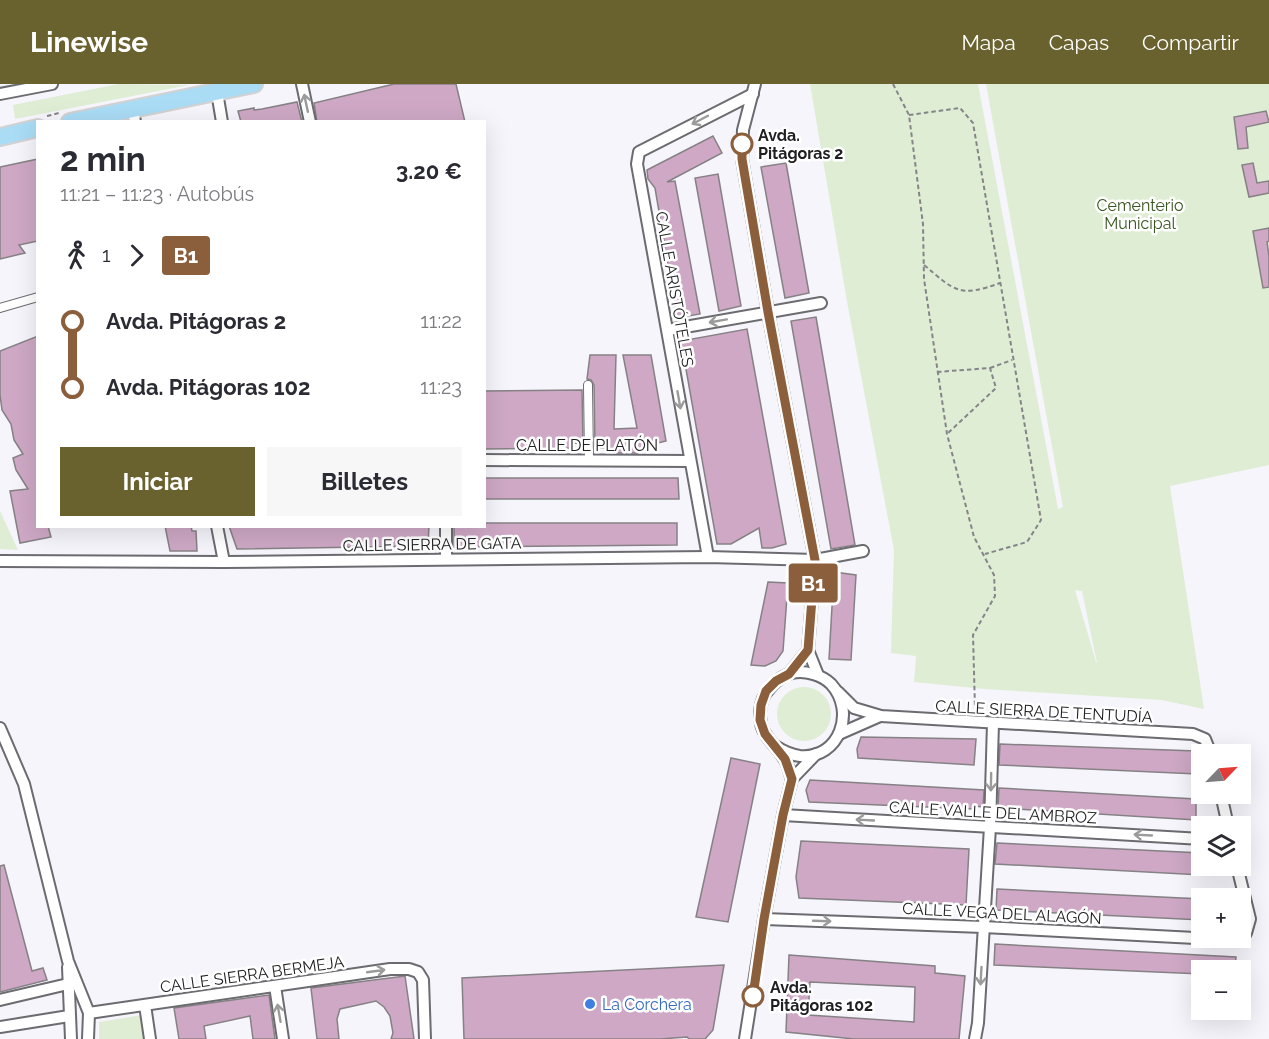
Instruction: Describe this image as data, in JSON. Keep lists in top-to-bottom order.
{
  "streets": {
    "street": [
      "CALLE ARISTÓTELES",
      "CALLE DE PLATÓN",
      "CALLE SIERRA DE GATA",
      "CALLE SIERRA DE TENTUDÍA",
      "CALLE VALLE DEL AMBROZ",
      "CALLE VEGA DEL ALAGÓN",
      "CALLE SIERRA BERMEJA"
    ]
  },
  "crossings": [
    ["CALLE ARISTÓTELES", "CALLE DE PLATÓN"],
    ["CALLE ARISTÓTELES", "CALLE SIERRA DE GATA"]
  ],
  "one_way": ["CALLE VALLE DEL AMBROZ", "CALLE VEGA DEL ALAGÓN"],
  "parks": ["Cementerio Municipal"],
  "places": ["Avda. Pitágoras 2", "Avda. Pitágoras 102", "La Corchera"],
  "lines": ["bus line B1"],
  "north": "top right",
  "page": {
    "header": "Linewise",
    "nav": ["Mapa", "Capas", "Compartir"],
    "on_map": "B1",
    "heading": ["2 min", "11:21 – 11:23 · Autobús", "3.20 €"],
    "legs": ["1", "B1"],
    "list": [
      {
        "name": "Avda. Pitágoras 2",
        "value": "11:22"
      },
      {
        "name": "Avda. Pitágoras 102",
        "value": "11:23"
      }
    ],
    "buttons": ["Iniciar", "Billetes"],
    "map_buttons": ["+", "−"]
  }
}
